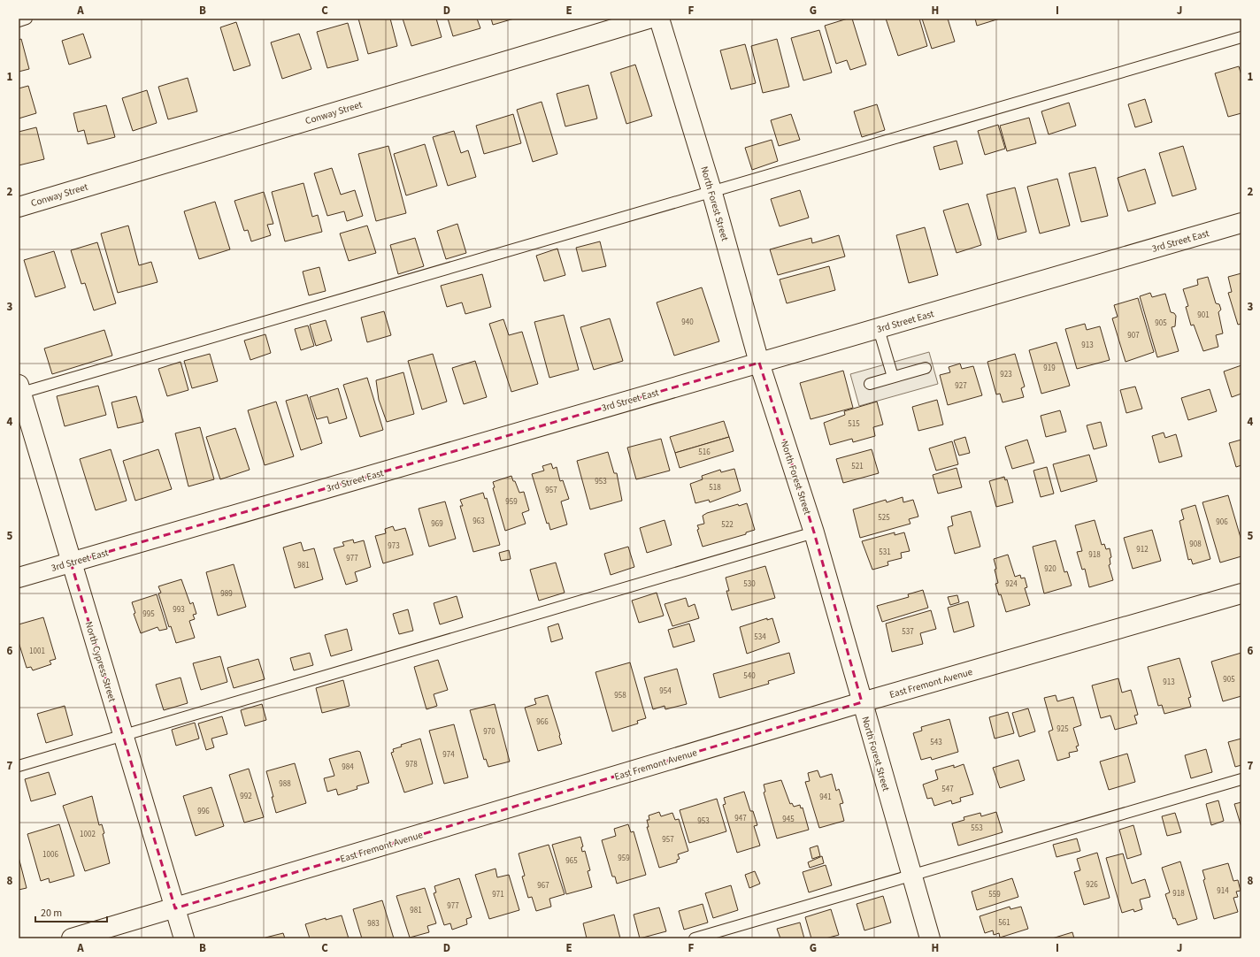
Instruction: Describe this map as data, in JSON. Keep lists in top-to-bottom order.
{
  "streets": {
    "street": [
      "Conway Street",
      "North Forest Street",
      "3rd Street East",
      "North Cypress Street",
      "East Fremont Avenue"
    ]
  },
  "crossings": [
    ["North Forest Street", "3rd Street East"],
    ["North Forest Street", "East Fremont Avenue"],
    ["3rd Street East", "North Cypress Street"],
    ["North Cypress Street", "East Fremont Avenue"]
  ],
  "house_numbers": [
    "901",
    "940",
    "905",
    "907",
    "913",
    "919",
    "923",
    "927",
    "515",
    "516",
    "521",
    "953",
    "518",
    "957",
    "959",
    "525",
    "963",
    "906",
    "969",
    "522",
    "908",
    "973",
    "912",
    "531",
    "918",
    "977",
    "981",
    "920",
    "530",
    "924",
    "989",
    "993",
    "995",
    "537",
    "534",
    "1001",
    "540",
    "905",
    "913",
    "954",
    "958",
    "966",
    "925",
    "970",
    "543",
    "974",
    "978",
    "984",
    "988",
    "547",
    "992",
    "941",
    "996",
    "947",
    "945",
    "953",
    "553",
    "1002",
    "957",
    "1006",
    "959",
    "965",
    "926",
    "967",
    "914",
    "918",
    "971",
    "559",
    "977",
    "981",
    "561",
    "983"
  ],
  "scale_bar": "20 m",
  "grid": {
    "columns": [
      "A",
      "B",
      "C",
      "D",
      "E",
      "F",
      "G",
      "H",
      "I",
      "J"
    ],
    "rows": [
      "1",
      "2",
      "3",
      "4",
      "5",
      "6",
      "7",
      "8"
    ]
  }
}
